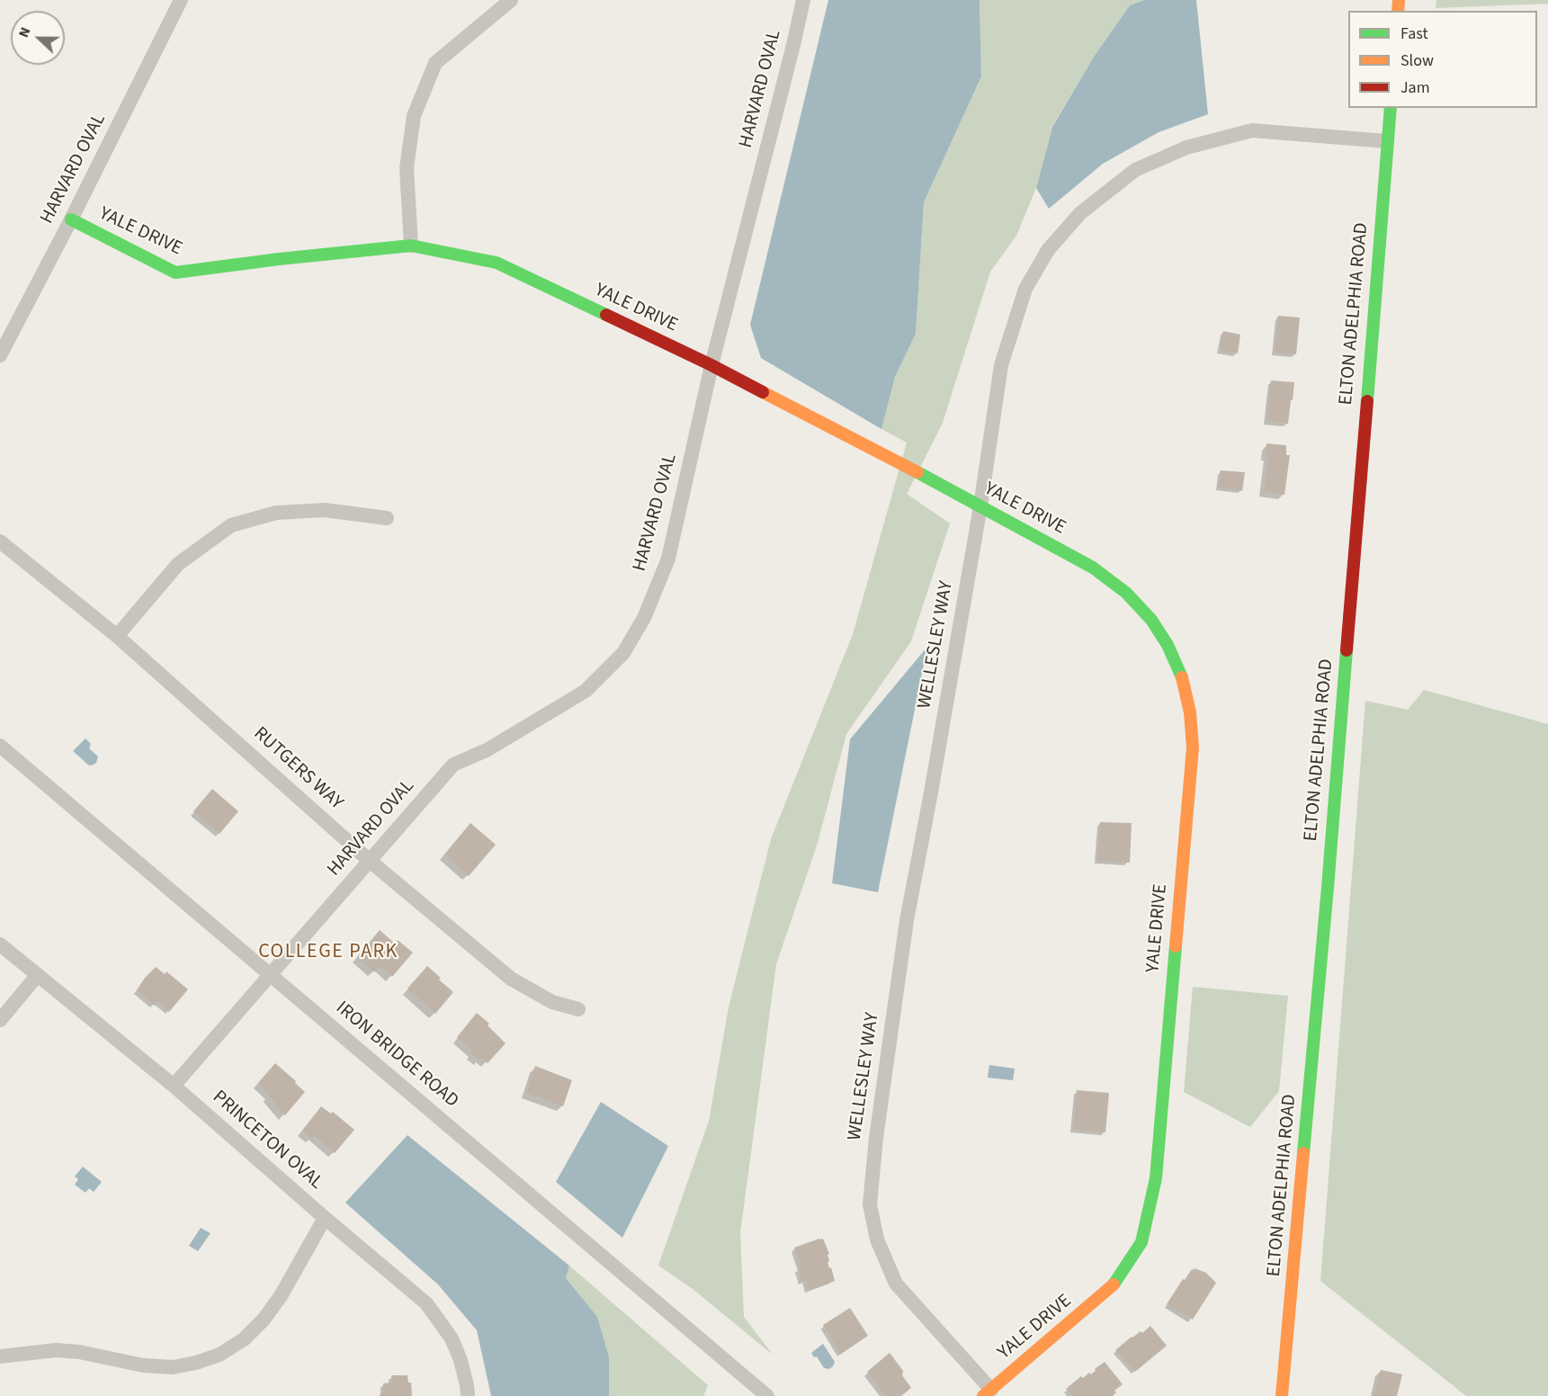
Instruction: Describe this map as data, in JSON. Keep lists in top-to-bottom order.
{
  "streets": {
    "street": [
      "HARVARD OVAL",
      "YALE DRIVE",
      "ELTON ADELPHIA ROAD",
      "WELLESLEY WAY",
      "RUTGERS WAY",
      "IRON BRIDGE ROAD",
      "PRINCETON OVAL"
    ]
  },
  "crossings": [
    ["HARVARD OVAL", "YALE DRIVE"],
    ["HARVARD OVAL", "RUTGERS WAY"],
    ["HARVARD OVAL", "IRON BRIDGE ROAD"],
    ["HARVARD OVAL", "PRINCETON OVAL"],
    ["YALE DRIVE", "WELLESLEY WAY"],
    ["ELTON ADELPHIA ROAD", "WELLESLEY WAY"]
  ],
  "districts": ["COLLEGE PARK"],
  "legend": ["Fast", "Slow", "Jam"],
  "north": "left"
}
